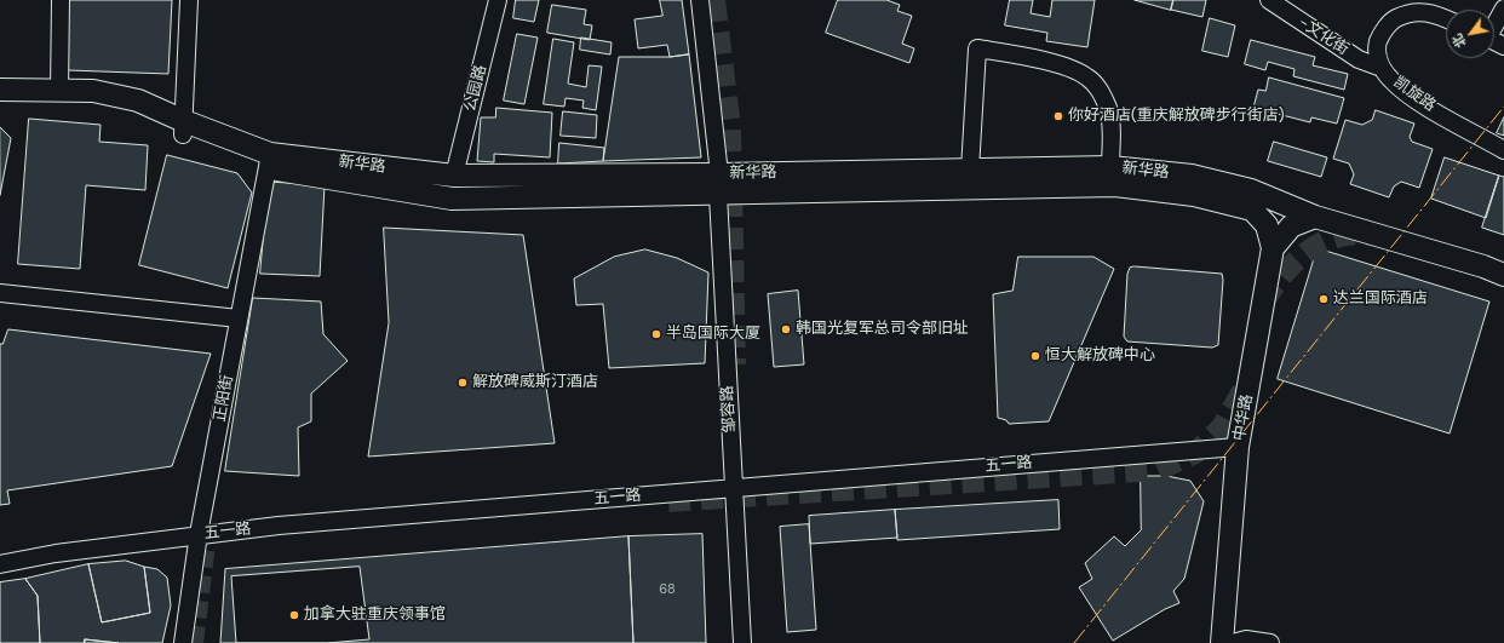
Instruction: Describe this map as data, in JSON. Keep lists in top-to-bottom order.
{
  "streets": {
    "main road": ["新华路", "中华路"],
    "street": [
      "-文化街",
      "公园路",
      "凯旋路",
      "正阳街",
      "邹容路",
      "五一路"
    ]
  },
  "crossings": [
    ["-文化街", "凯旋路"],
    ["公园路", "新华路"],
    ["新华路", "正阳街"],
    ["新华路", "邹容路"],
    ["新华路", "中华路"],
    ["正阳街", "五一路"],
    ["邹容路", "五一路"],
    ["中华路", "五一路"]
  ],
  "places": [
    "你好酒店(重庆解放碑步行街店)",
    "达兰国际酒店",
    "韩国光复军总司令部旧址",
    "半岛国际大厦",
    "恒大解放碑中心",
    "解放碑威斯汀酒店",
    "加拿大驻重庆领事馆"
  ],
  "house_numbers": ["68"],
  "north": "bottom left"
}
